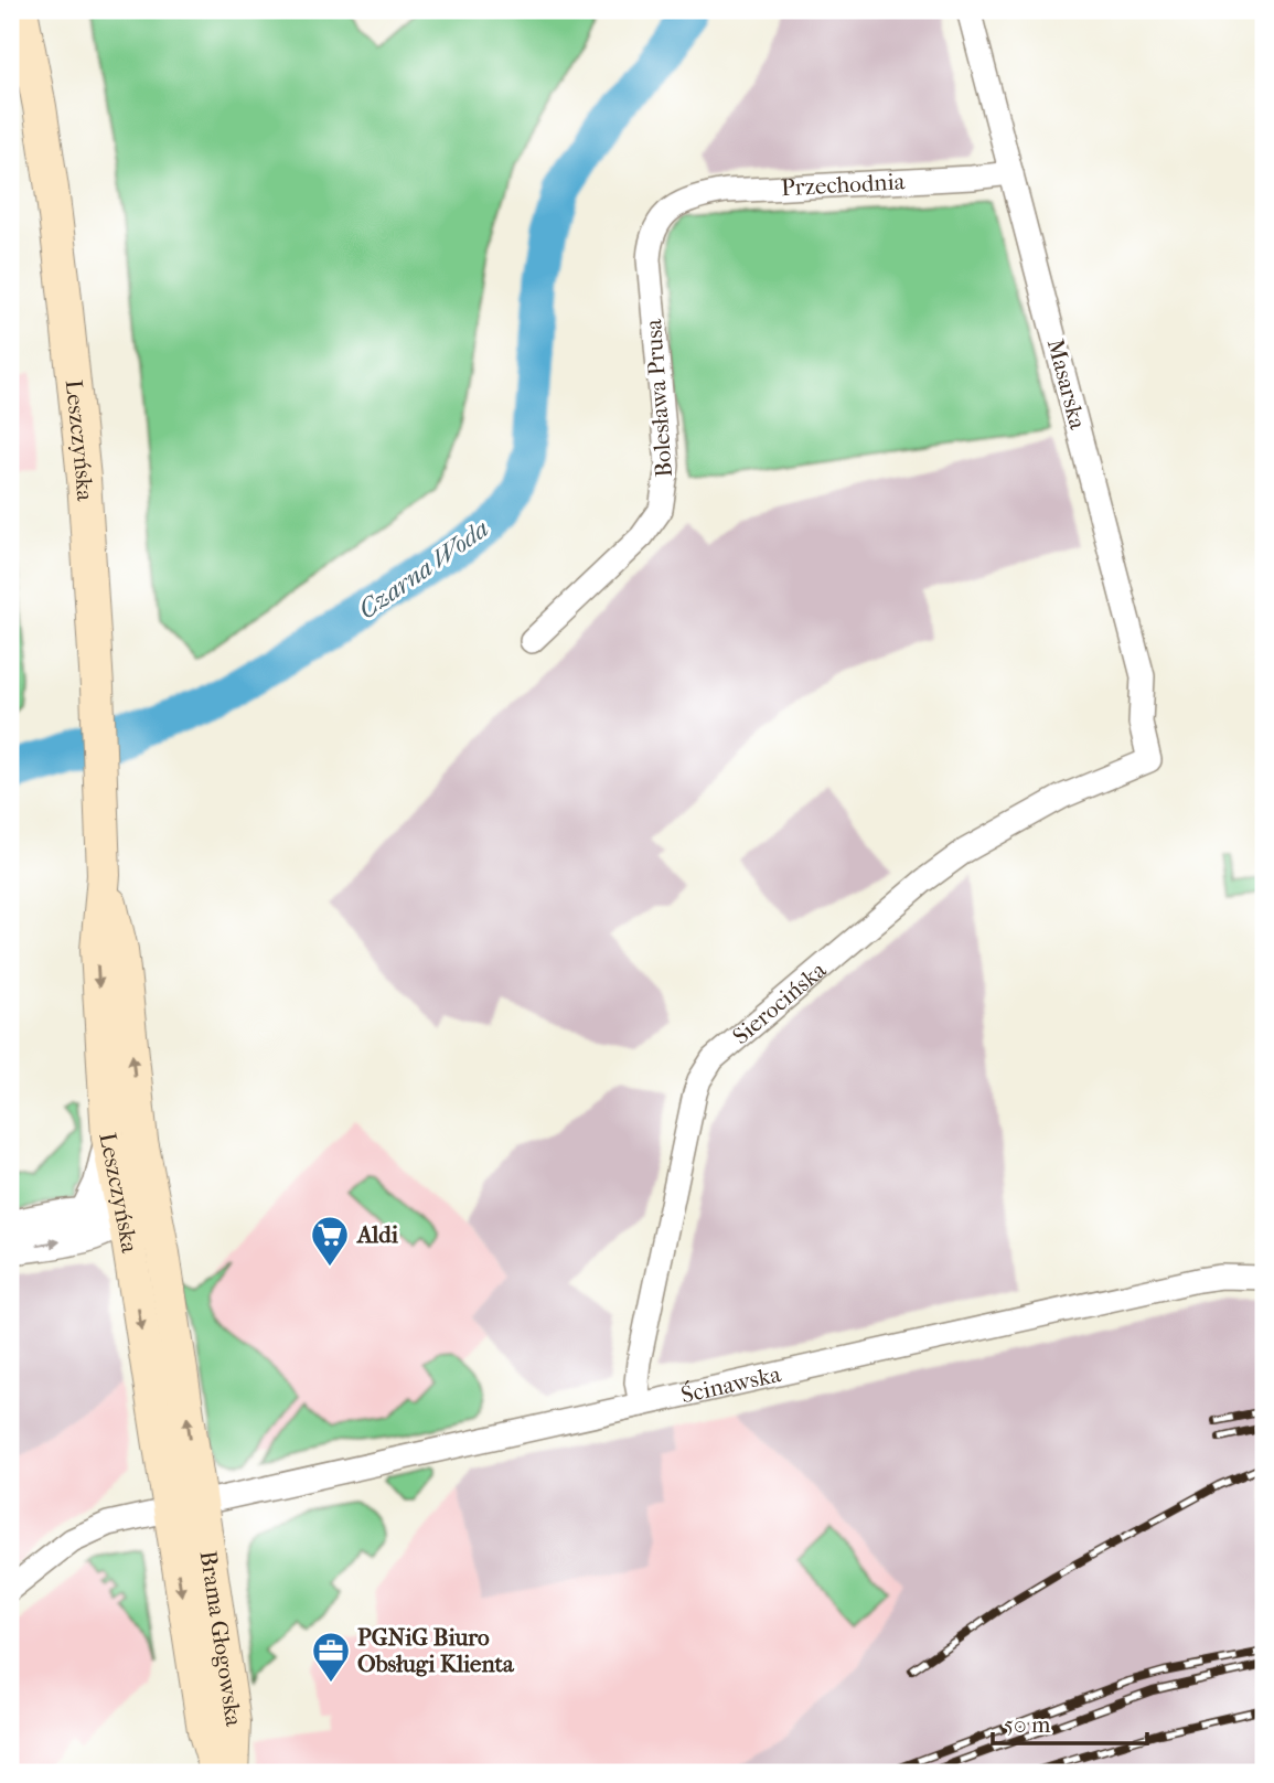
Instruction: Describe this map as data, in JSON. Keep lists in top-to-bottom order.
{
  "streets": {
    "main road": ["Leszczyńska", "Brama Głogowska"],
    "street": [
      "Przechodnia",
      "Masarska",
      "Bolesława Prusa",
      "Sierocińska",
      "Ścinawska"
    ]
  },
  "crossings": [
    ["Przechodnia", "Masarska"],
    ["Przechodnia", "Bolesława Prusa"],
    ["Masarska", "Sierocińska"],
    ["Leszczyńska", "Ścinawska"],
    ["Leszczyńska", "Brama Głogowska"],
    ["Sierocińska", "Ścinawska"],
    ["Ścinawska", "Brama Głogowska"]
  ],
  "water": ["Czarna Woda"],
  "places": {
    "supermarket": ["Aldi"],
    "office": ["PGNiG Biuro Obsługi Klienta"]
  },
  "scale_bar": "50 m"
}
